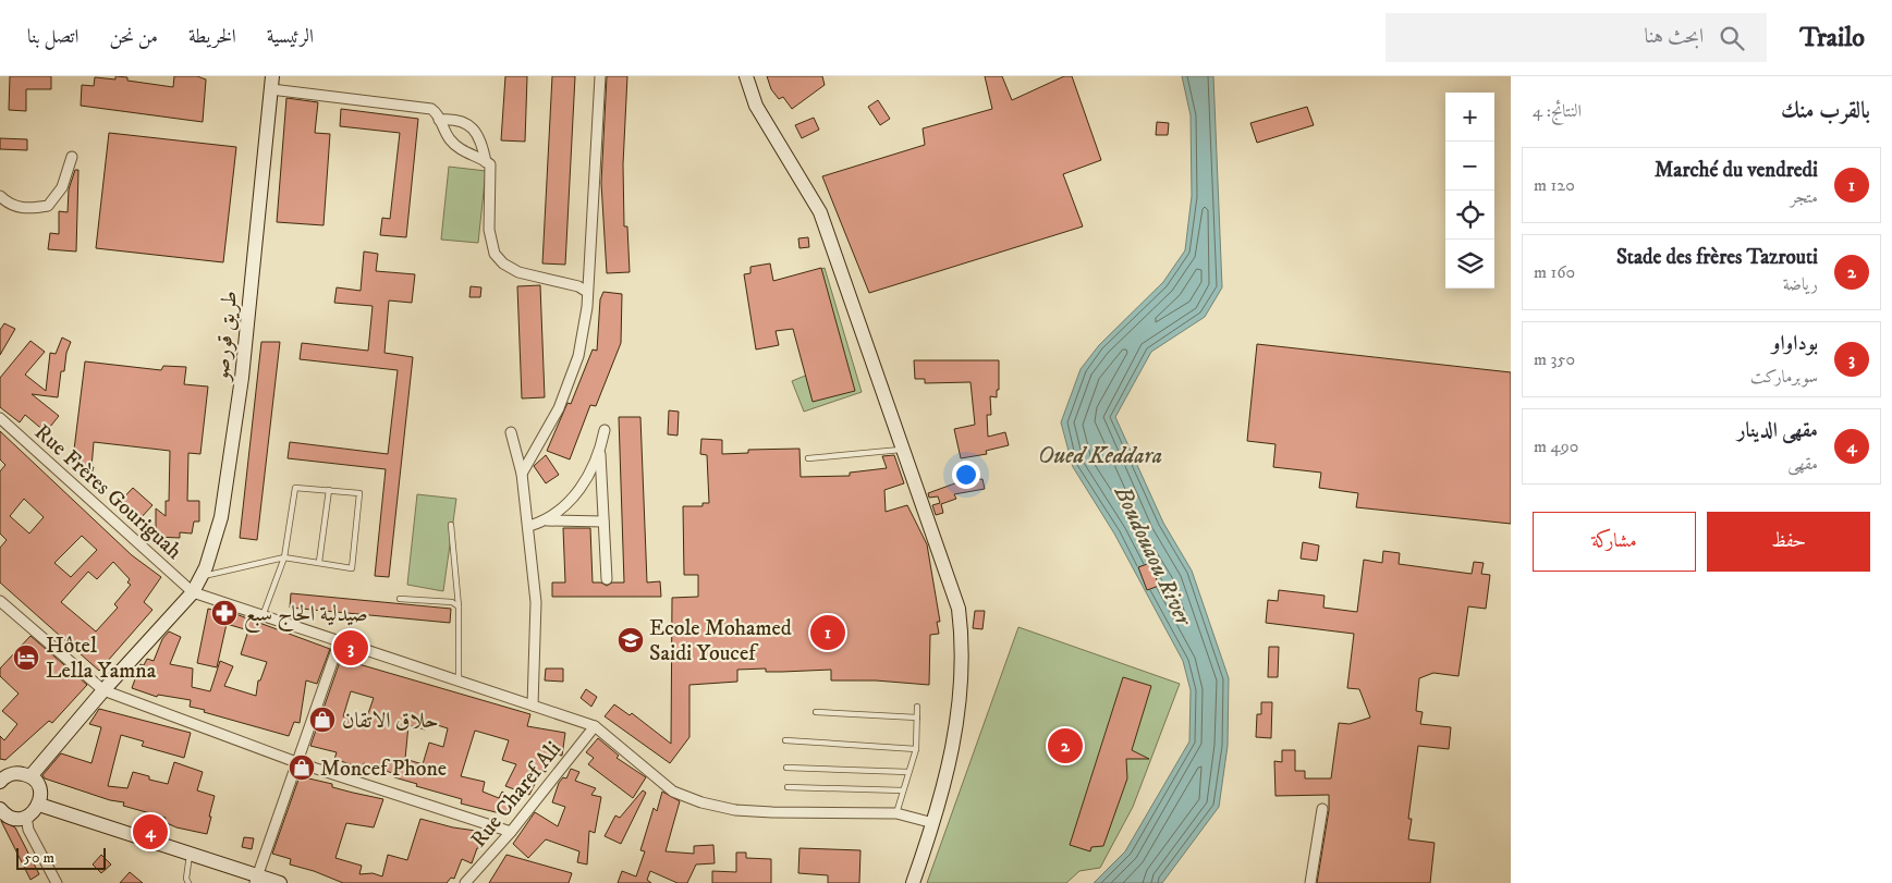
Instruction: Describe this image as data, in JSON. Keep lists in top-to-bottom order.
{
  "streets": {
    "main road": ["طريق قورصو"],
    "street": ["Rue Frères Gouriguah", "Rue Charef Ali"]
  },
  "crossings": [
    ["طريق قورصو", "Rue Frères Gouriguah"]
  ],
  "water": ["Oued Keddara", "Boudouaou River"],
  "places": {
    "pharmacy": ["صيدلية الحاج سبع"],
    "school or university": ["Ecole Mohamed Saidi Youcef"],
    "hotel": ["Hôtel Lella Yamna"],
    "shop": ["حلاق الاتقان", "Moncef Phone"]
  },
  "scale_bar": "50 m",
  "page": {
    "header": "Trailo",
    "search": "ابحث هنا",
    "nav": [
      "الرئيسية",
      "الخريطة",
      "من نحن",
      "اتصل بنا"
    ],
    "heading": ["بالقرب منك", "النتائج: 4"],
    "map_buttons": ["+", "−"],
    "list": [
      {
        "mark": "1",
        "name": "Marché du vendredi",
        "note": "متجر",
        "value": "120 m"
      },
      {
        "mark": "2",
        "name": "Stade des frères Tazrouti",
        "note": "رياضة",
        "value": "160 m"
      },
      {
        "mark": "3",
        "name": "بوداواو",
        "note": "سوبرماركت",
        "value": "350 m"
      },
      {
        "mark": "4",
        "name": "مقهى الدينار",
        "note": "مقهى",
        "value": "490 m"
      }
    ],
    "buttons": ["حفظ", "مشاركة"],
    "pins": [
      "1",
      "3",
      "2",
      "4"
    ],
    "scale": "50 m"
  }
}
